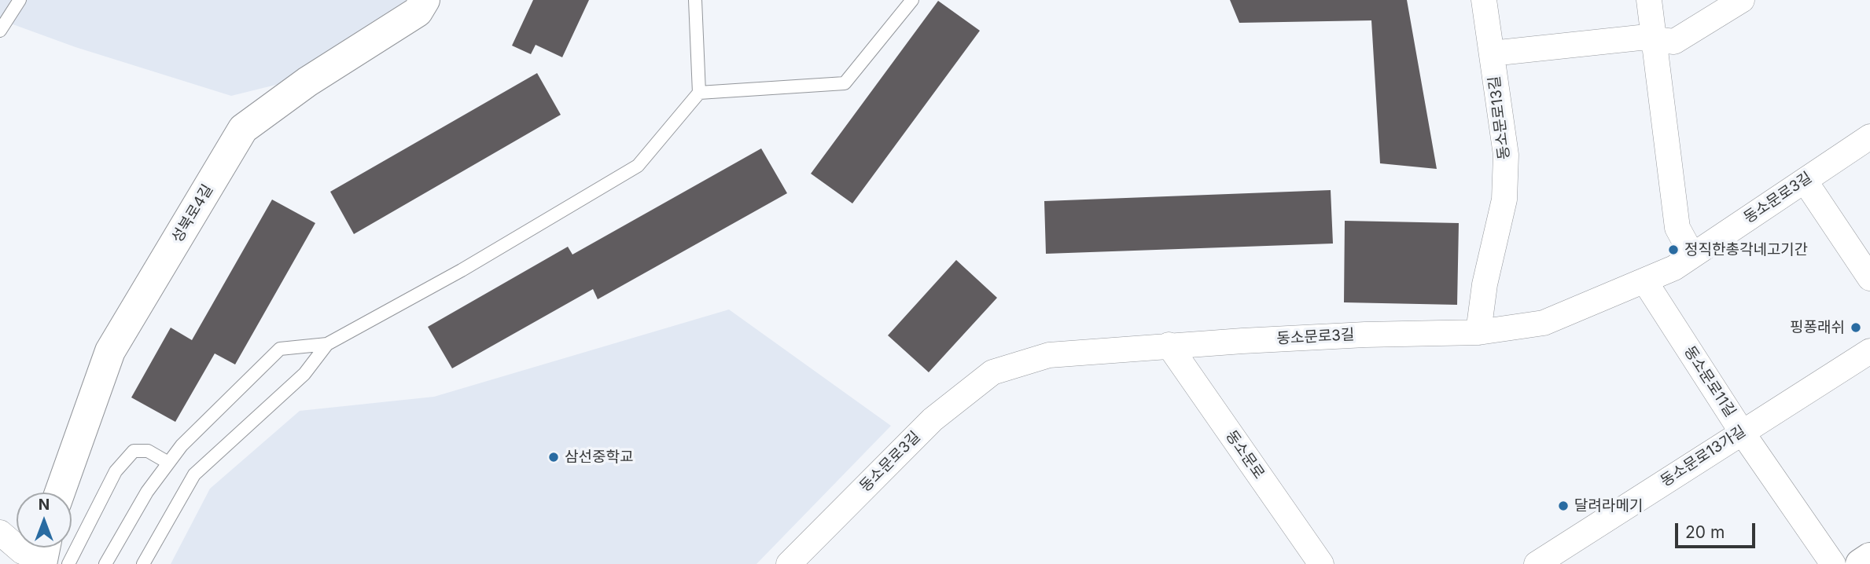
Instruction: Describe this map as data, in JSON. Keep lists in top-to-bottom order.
{
  "streets": {
    "street": [
      "동소문로13길",
      "동소문로3길",
      "성북로4길",
      "동소문로11길",
      "동소문로",
      "동소문로13가길"
    ]
  },
  "crossings": [
    ["동소문로13길", "동소문로3길"],
    ["동소문로3길", "동소문로11길"],
    ["동소문로3길", "동소문로"],
    ["동소문로11길", "동소문로13가길"]
  ],
  "places": [
    "정직한총각네고기간",
    "핑퐁래쉬",
    "삼선중학교",
    "달려라메기"
  ],
  "scale_bar": "20 m",
  "north": "top"
}
